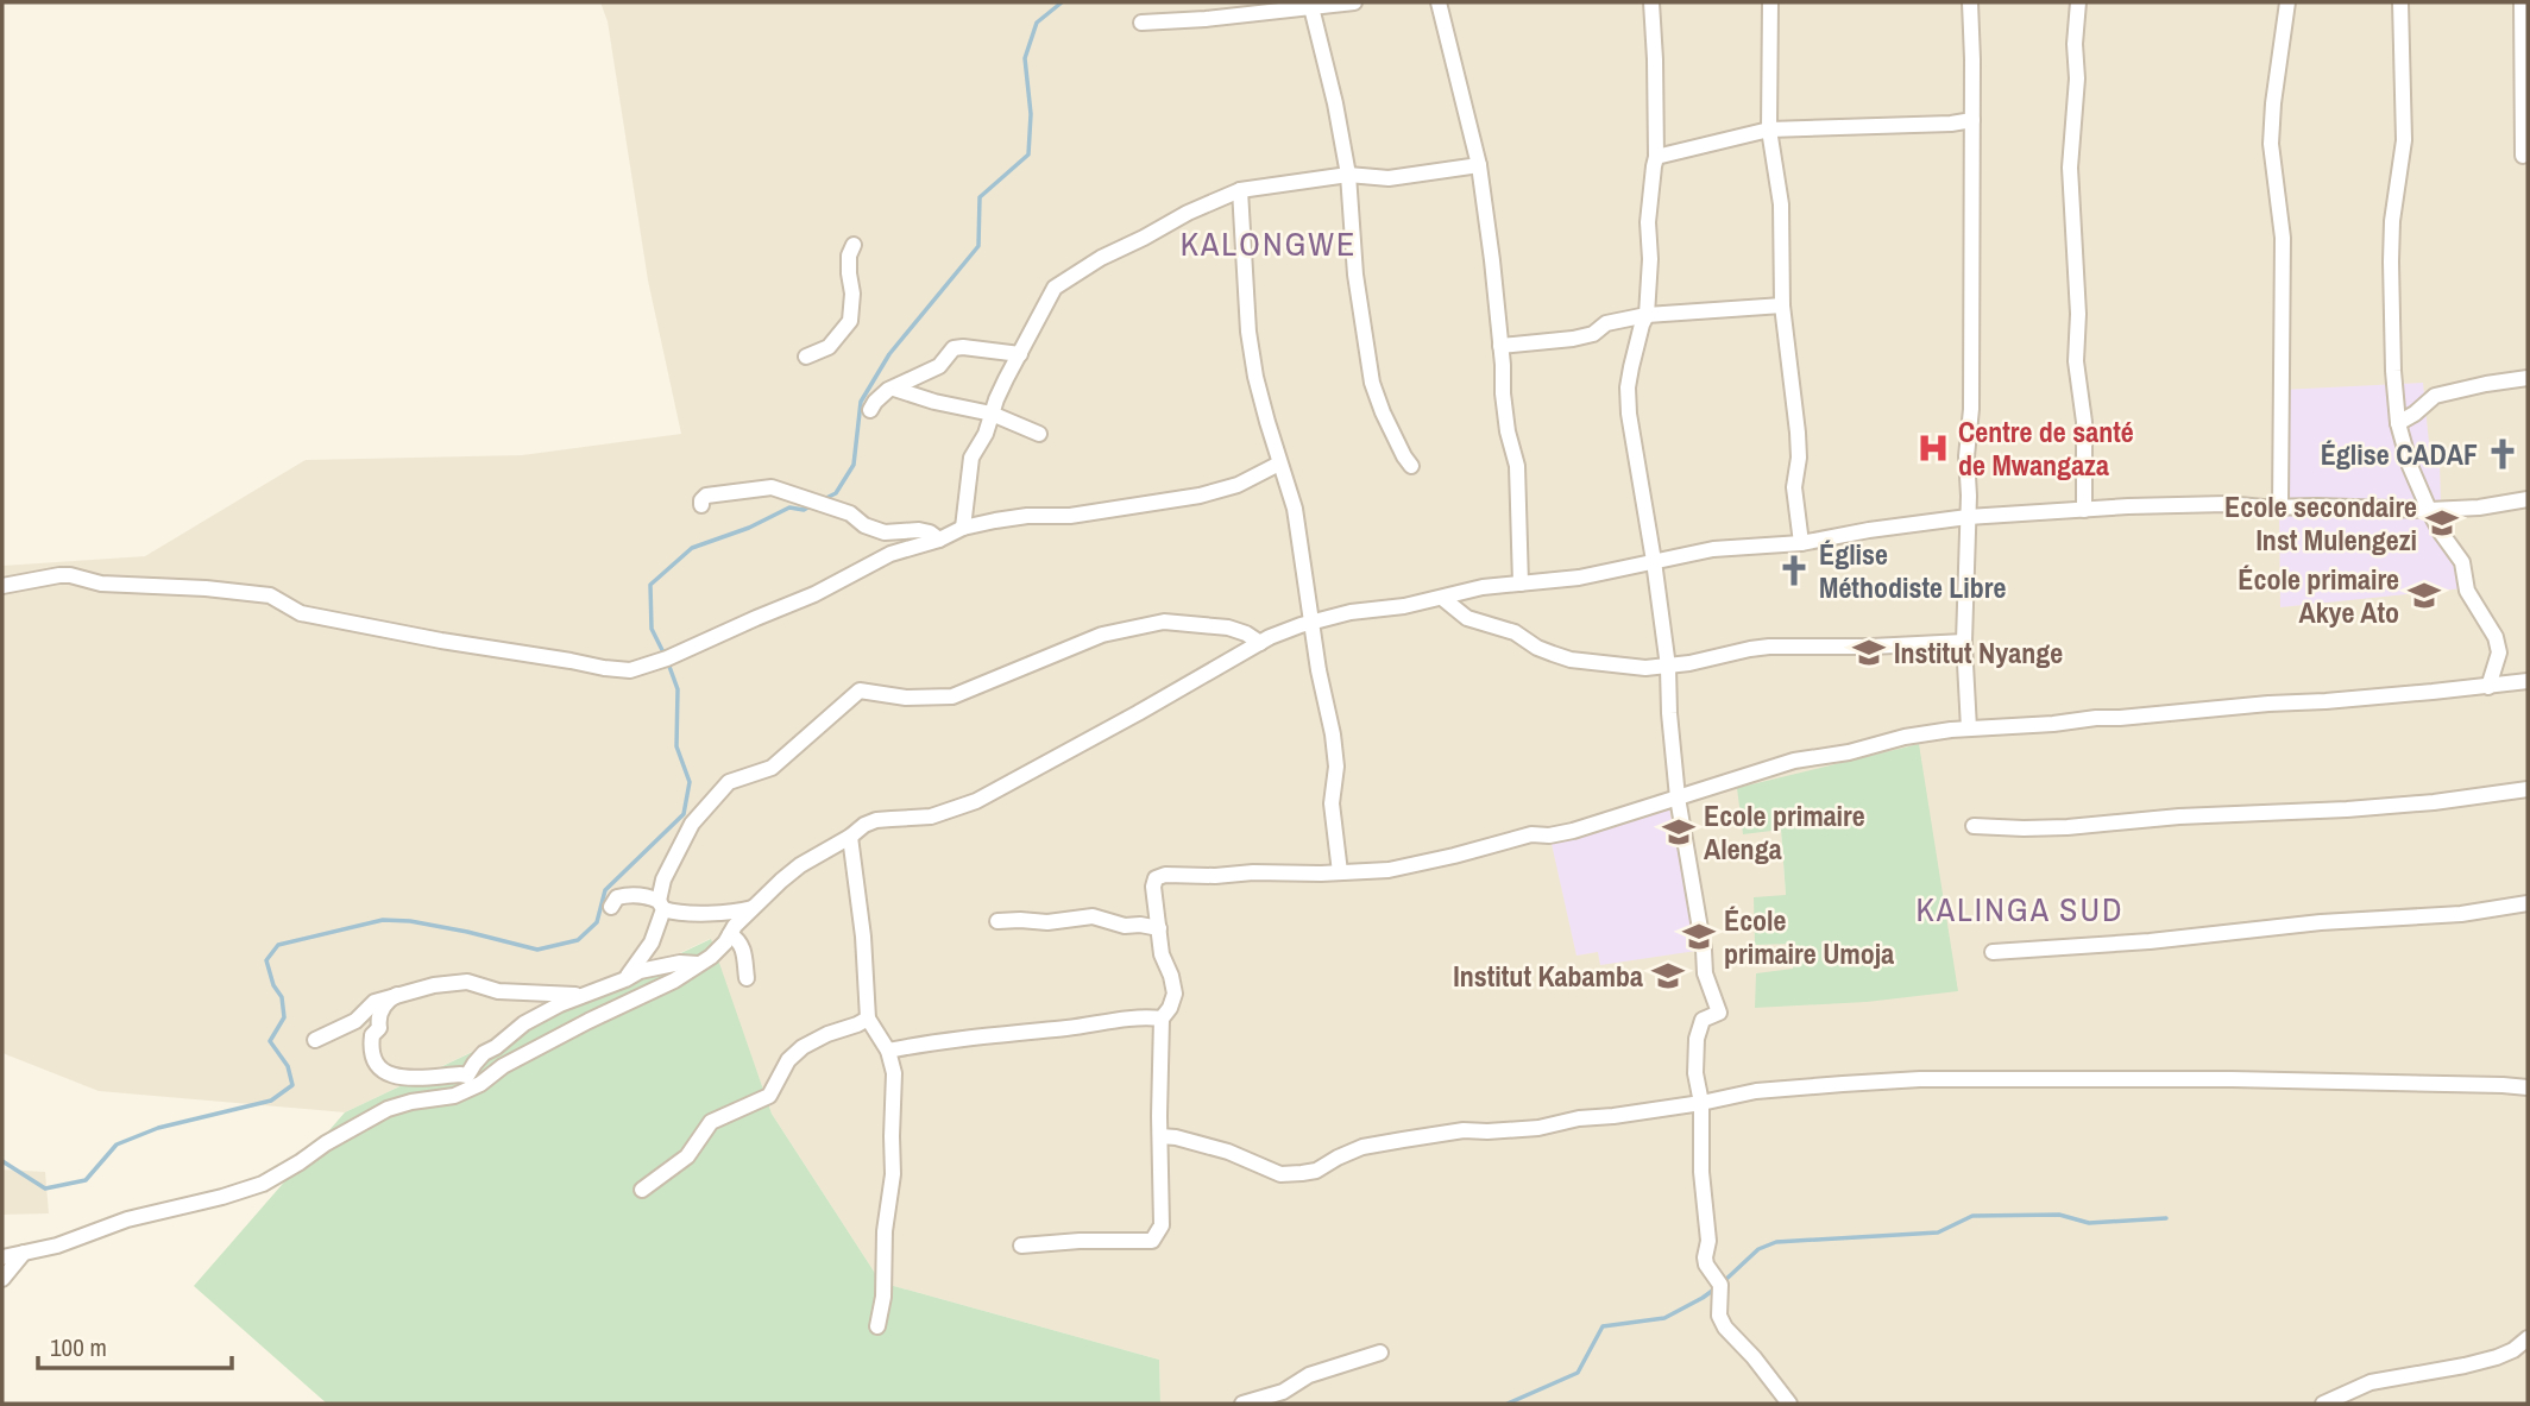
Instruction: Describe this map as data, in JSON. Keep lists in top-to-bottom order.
{
  "districts": ["KALONGWE", "KALINGA SUD"],
  "places": {
    "hospital": ["Centre de santé de Mwangaza"],
    "church": ["Église CADAF", "Église Méthodiste Libre"],
    "school or university": [
      "Ecole secondaire Inst Mulengezi",
      "École primaire Akye Ato",
      "Institut Nyange",
      "Ecole primaire Alenga",
      "École primaire Umoja",
      "Institut Kabamba"
    ]
  },
  "scale_bar": "100 m"
}
